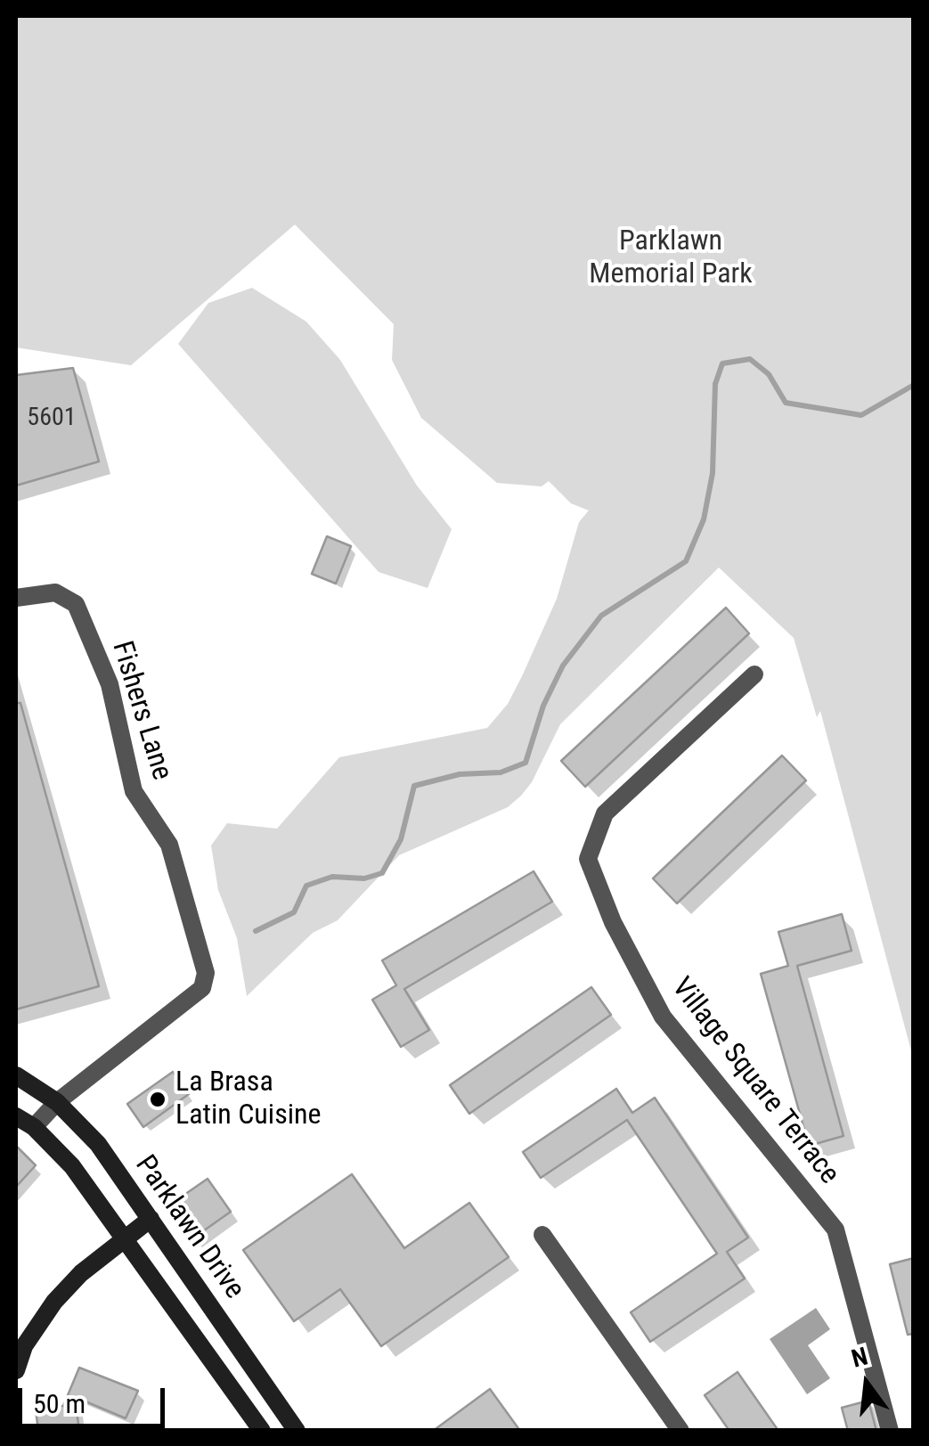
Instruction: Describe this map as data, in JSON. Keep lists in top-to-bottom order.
{
  "streets": {
    "main road": ["Parklawn Drive"],
    "street": ["Fishers Lane", "Village Square Terrace"]
  },
  "crossings": [
    ["Fishers Lane", "Parklawn Drive"]
  ],
  "parks": ["Parklawn Memorial Park"],
  "places": ["La Brasa Latin Cuisine"],
  "house_numbers": ["5601"],
  "scale_bar": "50 m",
  "north": "top"
}
